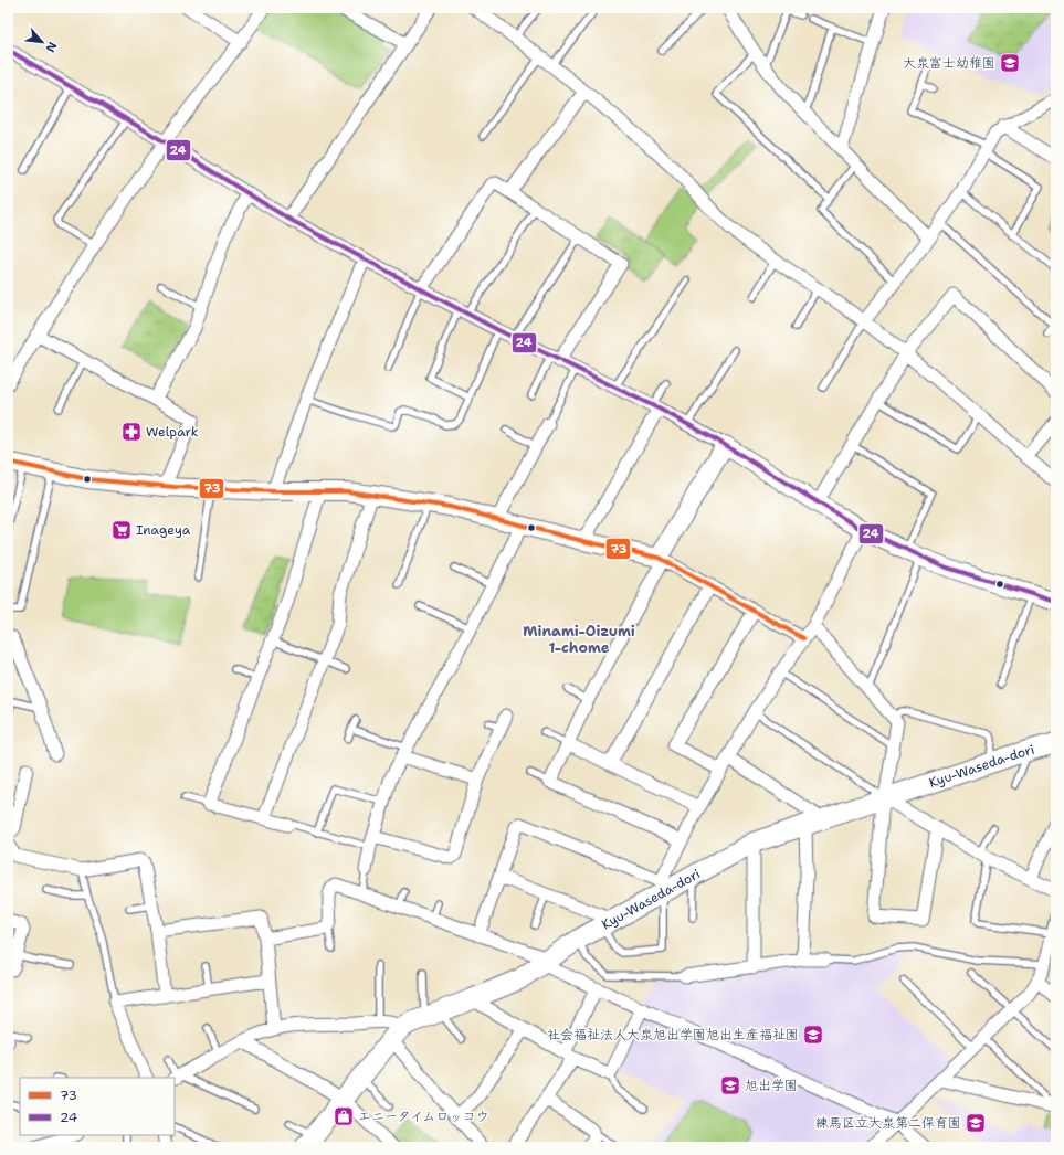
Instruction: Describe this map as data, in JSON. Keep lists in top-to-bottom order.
{
  "streets": {
    "main road": ["Kyu-Waseda-dori"]
  },
  "districts": ["Minami-Oizumi 1-chome"],
  "places": {
    "school or university": [
      "大泉富士幼稚園",
      "社会福祉法人大泉旭出学園旭出生産福祉園",
      "旭出学園",
      "練馬区立大泉第二保育園"
    ],
    "pharmacy": ["Welpark"],
    "supermarket": ["Inageya"],
    "shop": ["エニータイムロッコウ"]
  },
  "lines": ["transit line 24", "transit line 73"],
  "legend": ["73", "24"],
  "north": "bottom right"
}
